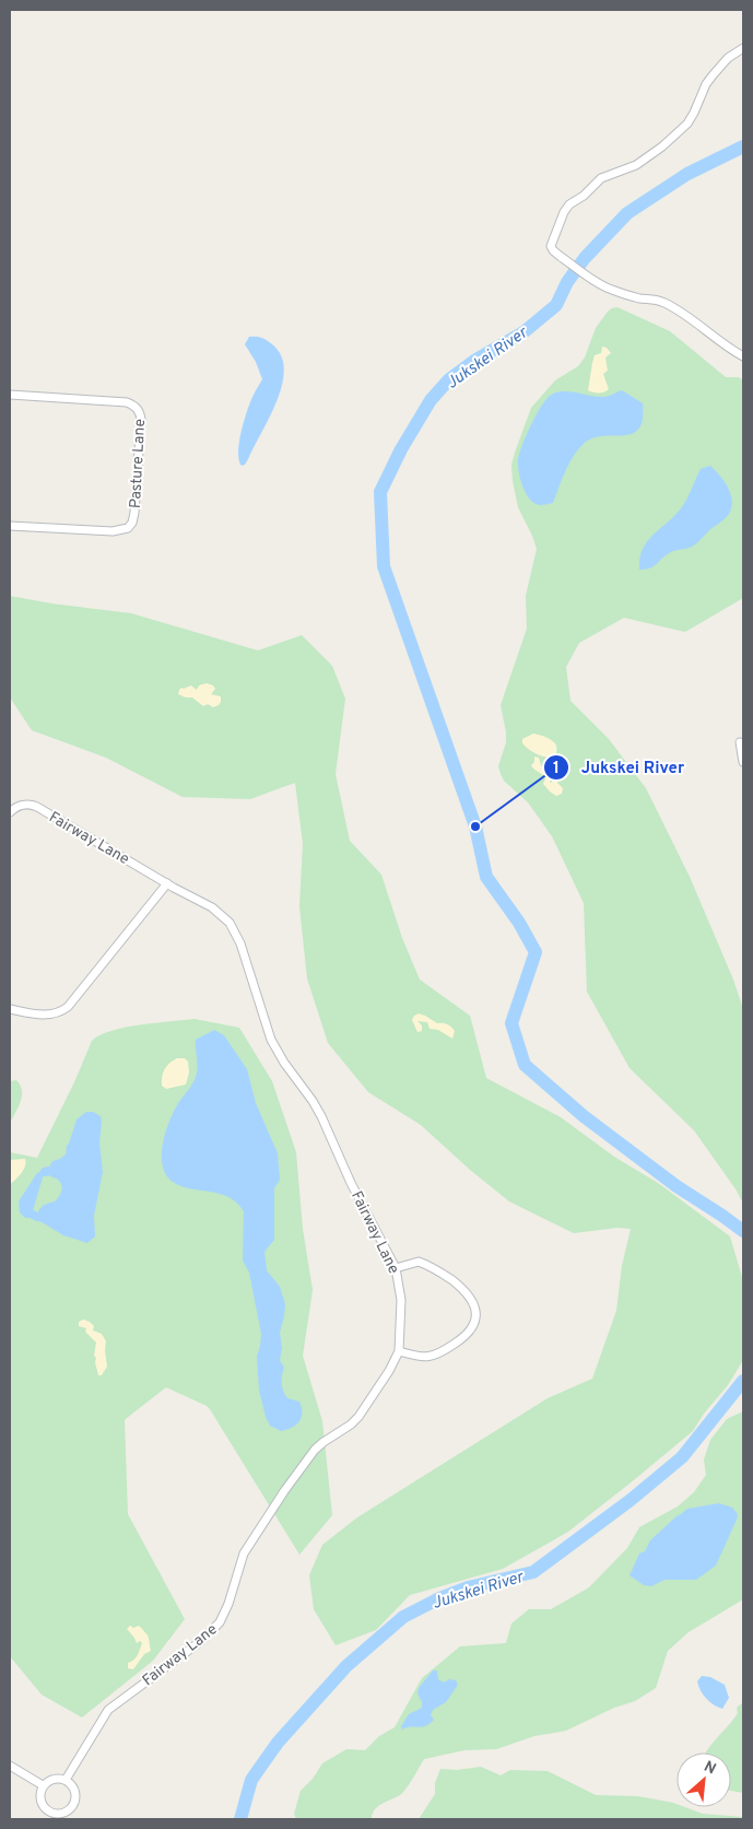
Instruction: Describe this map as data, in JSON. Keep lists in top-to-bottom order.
{
  "streets": {
    "street": ["Pasture Lane", "Fairway Lane"]
  },
  "water": ["Jukskei River"],
  "places": ["Jukskei River"],
  "north": "top right"
}
